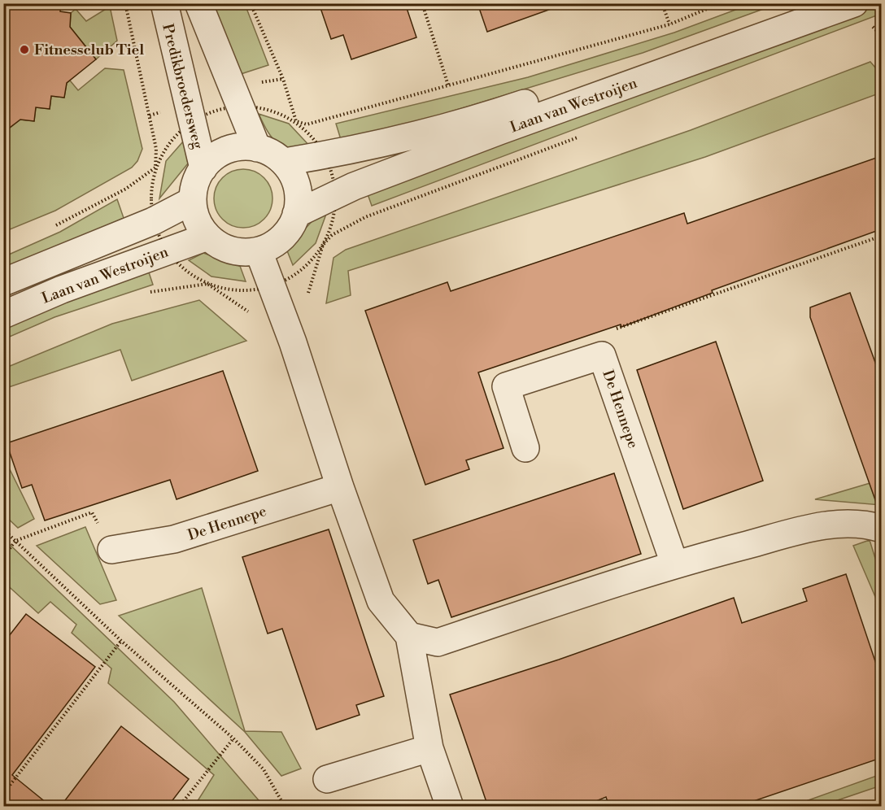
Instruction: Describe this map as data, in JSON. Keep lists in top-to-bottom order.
{
  "streets": {
    "street": ["Predikbroedersweg", "Laan van Westroijen", "De Hennepe"]
  },
  "crossings": [
    ["Predikbroedersweg", "Laan van Westroijen"]
  ],
  "places": ["Fitnessclub Tiel"]
}
